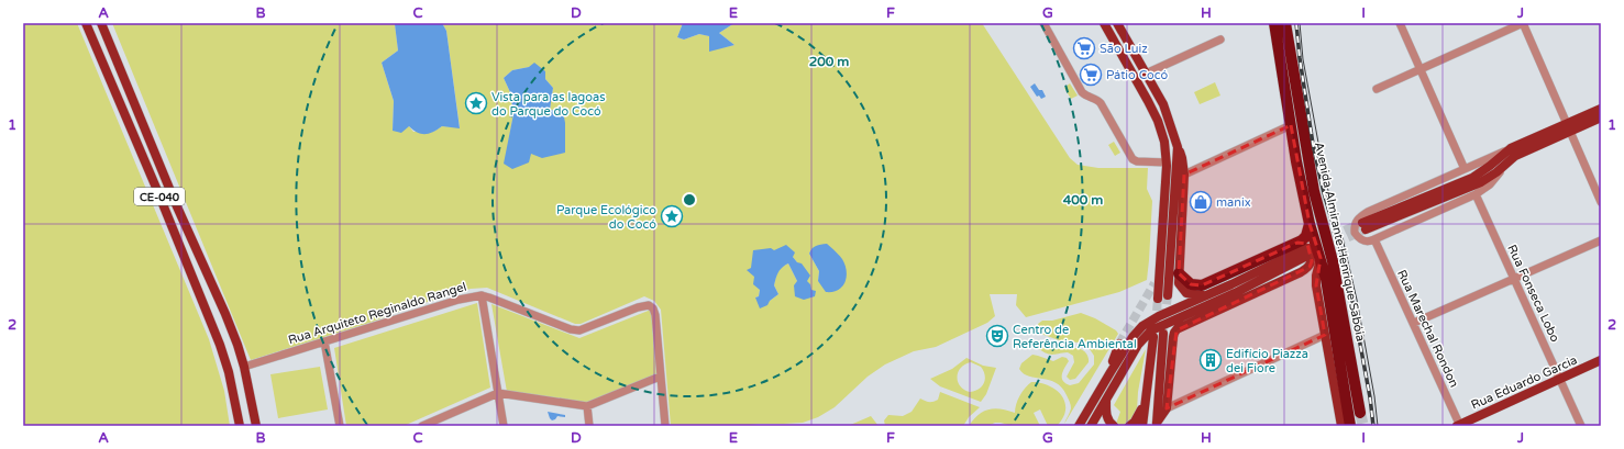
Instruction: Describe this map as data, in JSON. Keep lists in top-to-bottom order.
{
  "streets": {
    "highway": ["Avenida Almirante Henrique Sabóia"],
    "main road": ["CE-040", "Rua Eduardo Garcia"],
    "street": ["Rua Fonseca Lobo", "Rua Arquiteto Reginaldo Rangel", "Rua Marechal Rondon"]
  },
  "crossings": [
    ["CE-040", "Rua Arquiteto Reginaldo Rangel"],
    ["Rua Fonseca Lobo", "Rua Eduardo Garcia"],
    ["Rua Marechal Rondon", "Rua Eduardo Garcia"]
  ],
  "places": {
    "supermarket": ["São Luiz", "Pátio Cocó"],
    "place": ["Vista para as lagoas do Parque do Cocó", "Parque Ecológico do Cocó"],
    "shop": ["manix"],
    "theatre": ["Centro de Referência Ambiental"],
    "building": ["Edifício Piazza dei Fiore"]
  },
  "grid": {
    "columns": [
      "A",
      "B",
      "C",
      "D",
      "E",
      "F",
      "G",
      "H",
      "I",
      "J"
    ],
    "rows": ["1", "2"]
  },
  "rings": ["200 m", "400 m"]
}
